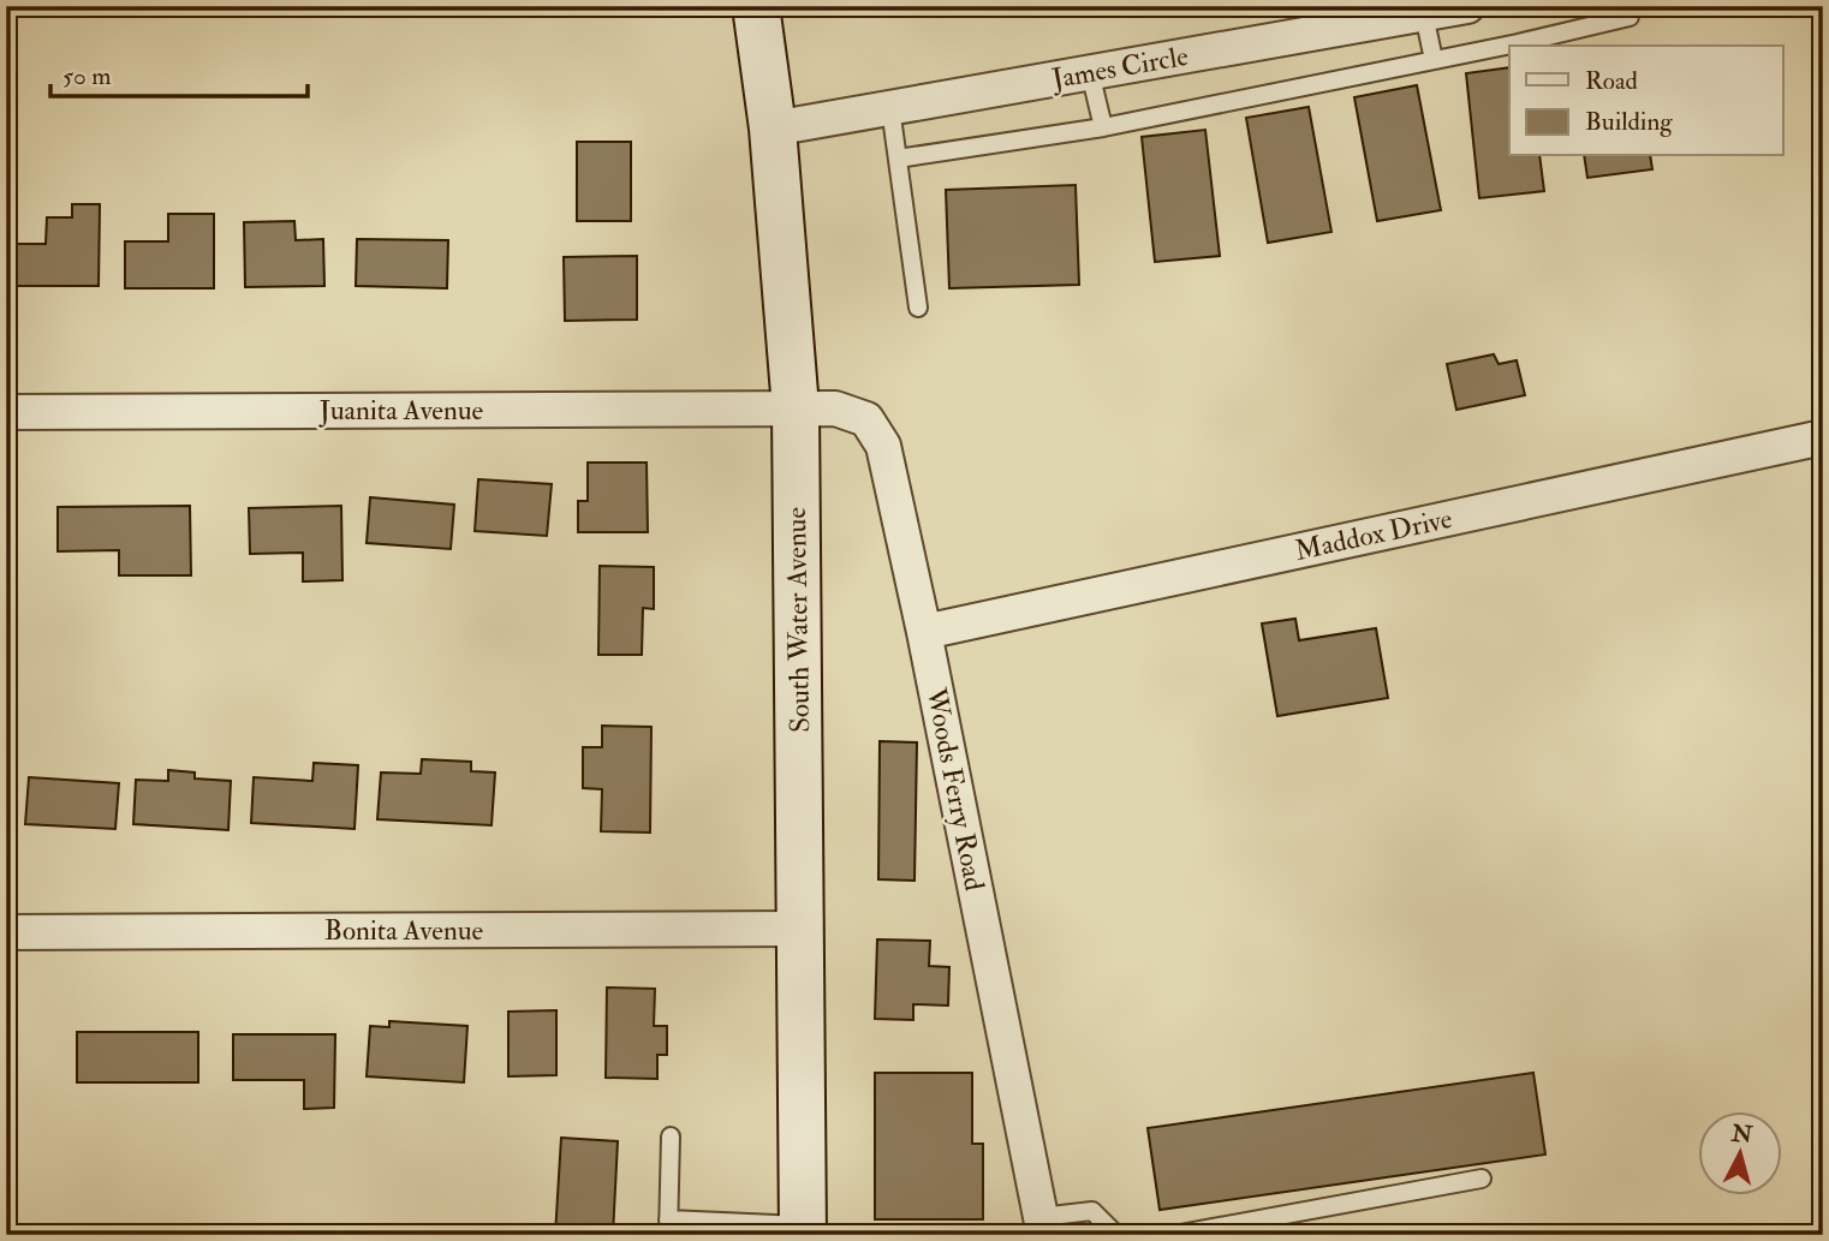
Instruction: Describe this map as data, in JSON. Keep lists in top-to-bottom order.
{
  "streets": {
    "main road": ["South Water Avenue"],
    "street": [
      "James Circle",
      "Juanita Avenue",
      "Maddox Drive",
      "Woods Ferry Road",
      "Bonita Avenue"
    ]
  },
  "crossings": [
    ["James Circle", "South Water Avenue"],
    ["Juanita Avenue", "South Water Avenue"],
    ["Juanita Avenue", "Woods Ferry Road"],
    ["Maddox Drive", "Woods Ferry Road"],
    ["South Water Avenue", "Woods Ferry Road"],
    ["South Water Avenue", "Bonita Avenue"]
  ],
  "legend": ["Road", "Building"],
  "scale_bar": "50 m",
  "north": "top"
}
